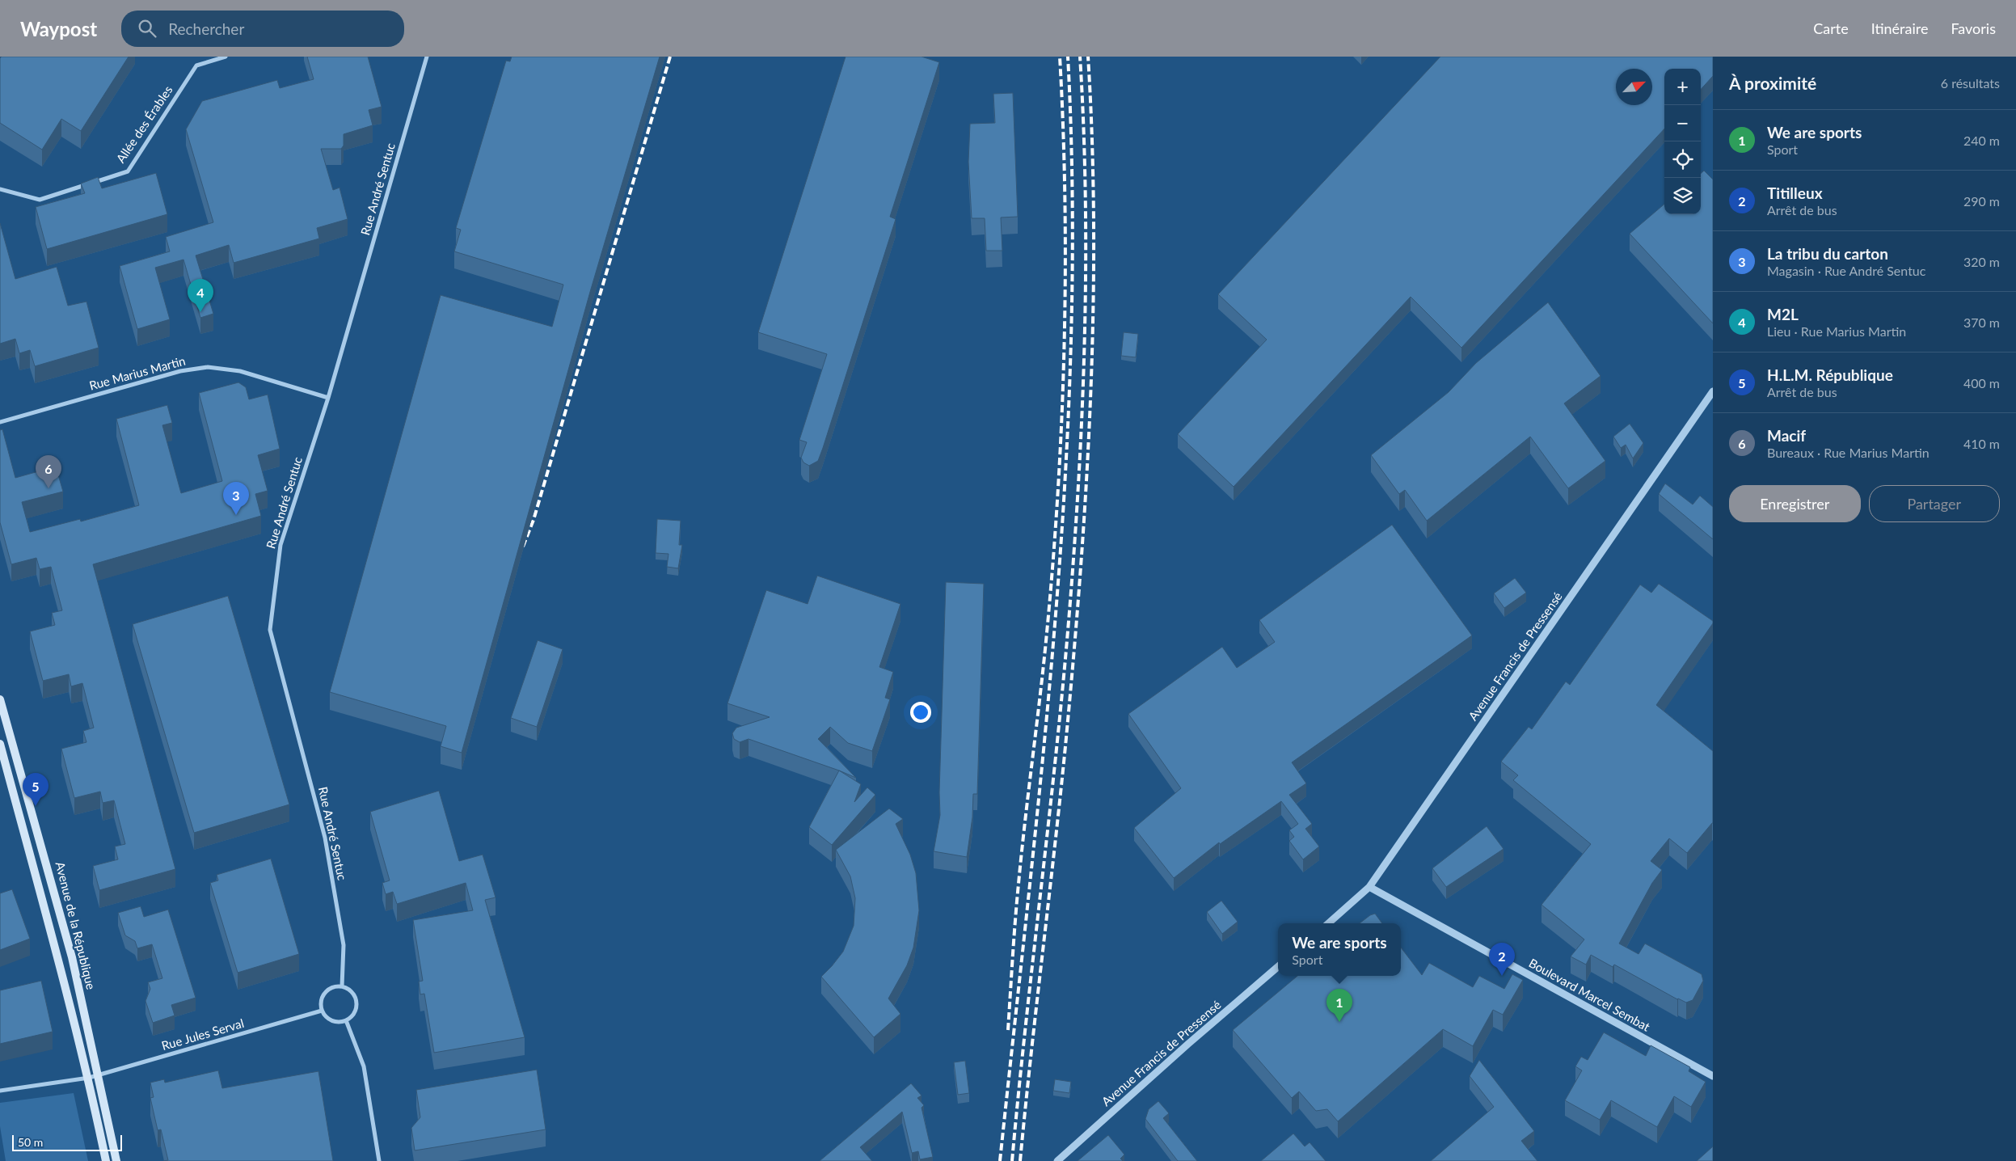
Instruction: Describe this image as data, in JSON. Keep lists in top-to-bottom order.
{
  "streets": {
    "main road": ["Avenue de la République"],
    "street": [
      "Allée des Érables",
      "Rue André Sentuc",
      "Rue Marius Martin",
      "Avenue Francis de Pressensé",
      "Boulevard Marcel Sembat",
      "Rue Jules Serval"
    ]
  },
  "crossings": [
    ["Rue André Sentuc", "Rue Marius Martin"],
    ["Rue André Sentuc", "Rue Jules Serval"],
    ["Avenue Francis de Pressensé", "Boulevard Marcel Sembat"],
    ["Avenue de la République", "Rue Jules Serval"]
  ],
  "scale_bar": "50 m",
  "north": "top right",
  "page": {
    "header": "Waypost",
    "search": "Rechercher",
    "nav": ["Carte", "Itinéraire", "Favoris"],
    "heading": ["À proximité", "6 résultats"],
    "map_buttons": ["+", "−"],
    "list": [
      {
        "mark": "1",
        "name": "We are sports",
        "note": "Sport",
        "value": "240 m"
      },
      {
        "mark": "2",
        "name": "Titilleux",
        "note": "Arrêt de bus",
        "value": "290 m"
      },
      {
        "mark": "3",
        "name": "La tribu du carton",
        "note": "Magasin · Rue André Sentuc",
        "value": "320 m"
      },
      {
        "mark": "4",
        "name": "M2L",
        "note": "Lieu · Rue Marius Martin",
        "value": "370 m"
      },
      {
        "mark": "5",
        "name": "H.L.M. République",
        "note": "Arrêt de bus",
        "value": "400 m"
      },
      {
        "mark": "6",
        "name": "Macif",
        "note": "Bureaux · Rue Marius Martin",
        "value": "410 m"
      }
    ],
    "pins": [
      "4",
      "6",
      "3",
      "5",
      "2",
      "1"
    ],
    "buttons": ["Enregistrer", "Partager"],
    "popup": ["We are sports", "Sport"],
    "scale": "50 m"
  }
}
